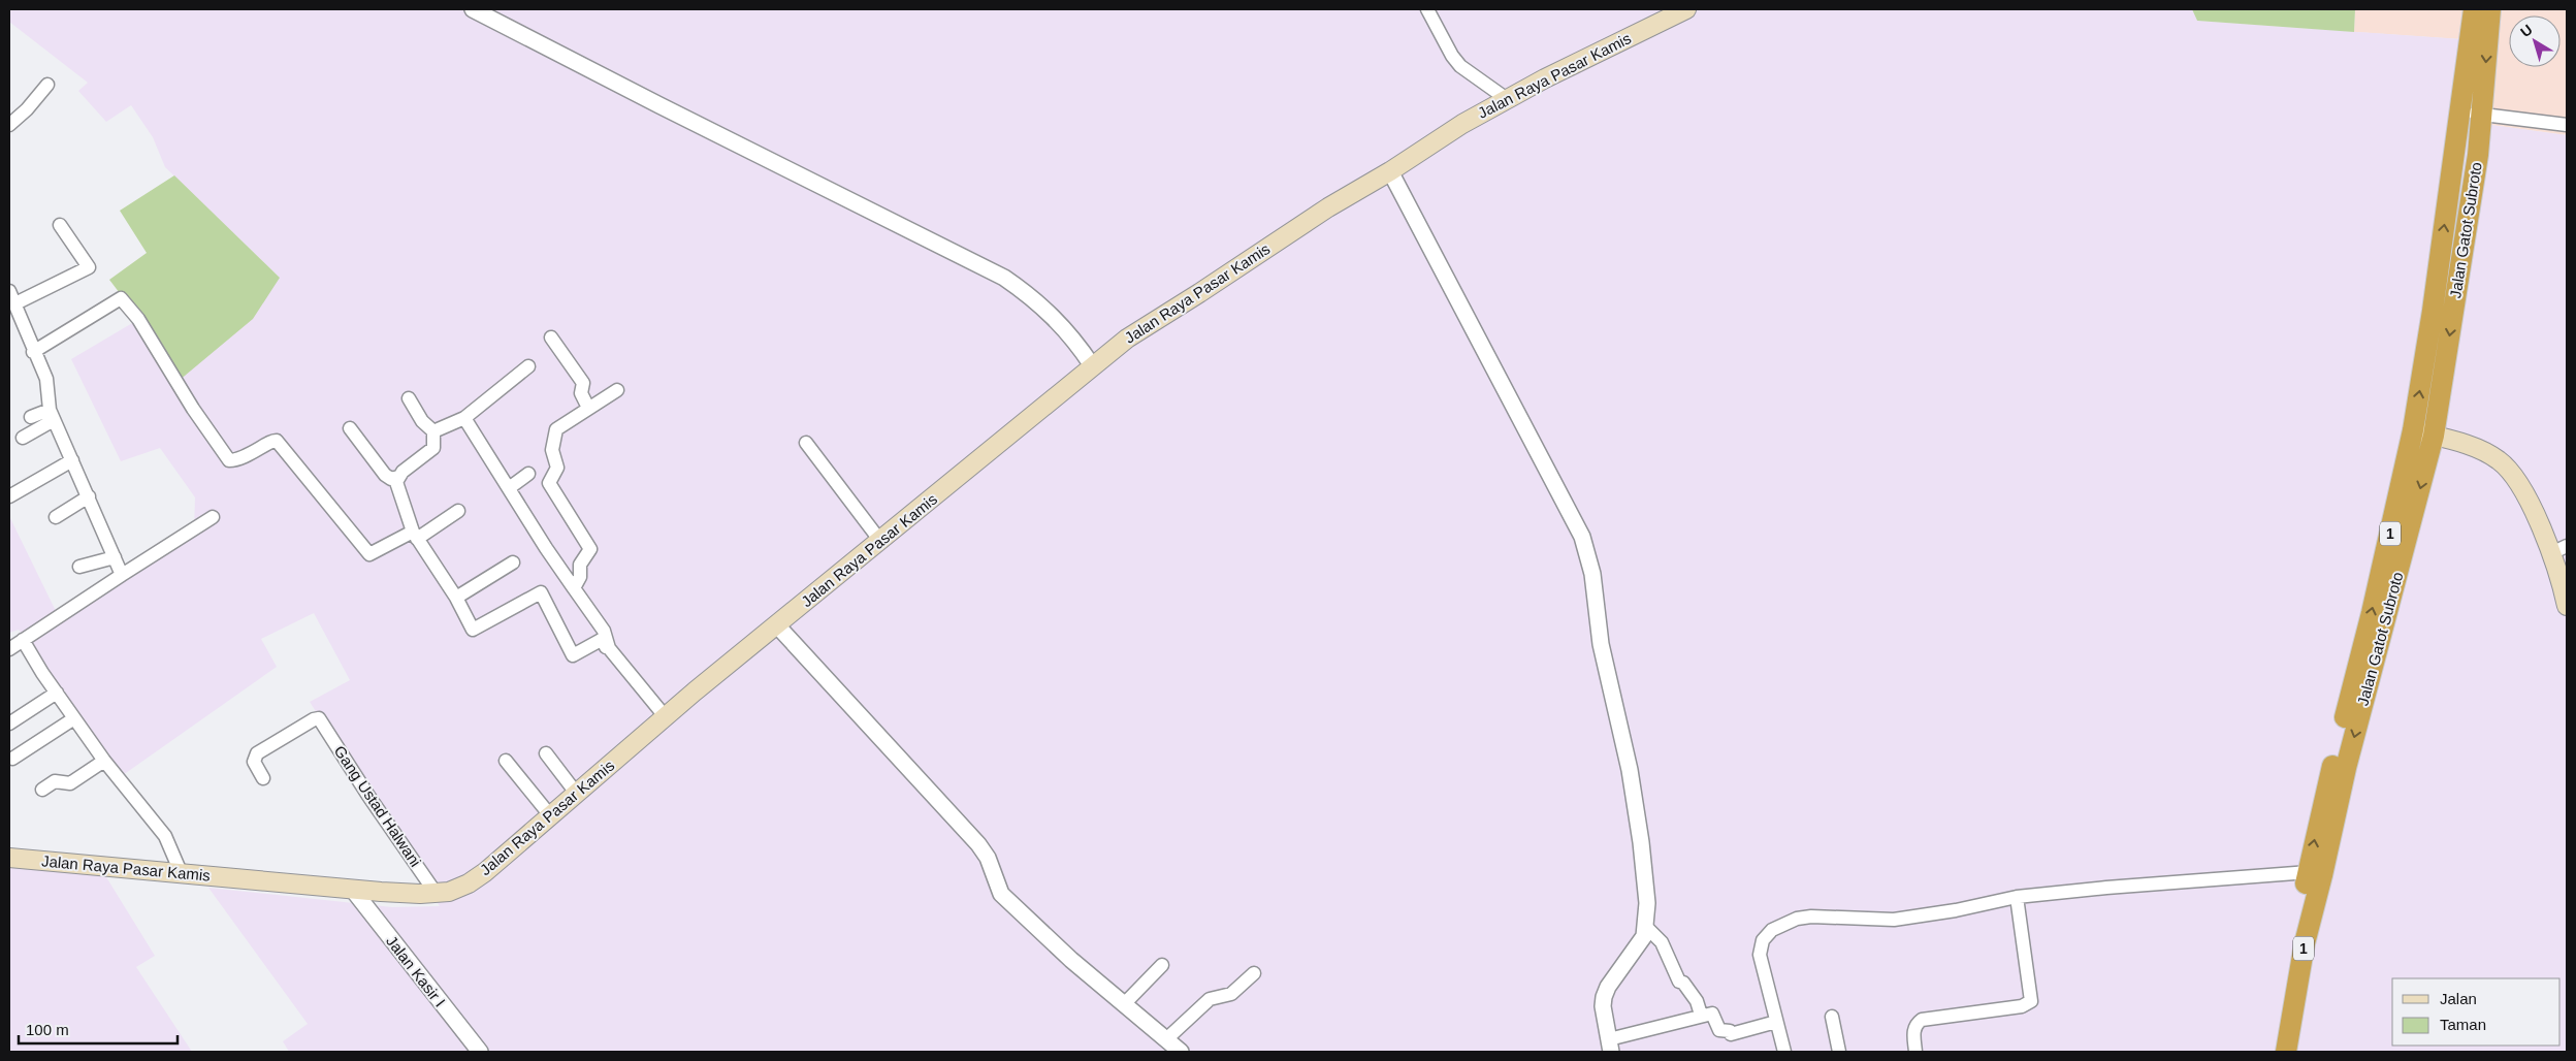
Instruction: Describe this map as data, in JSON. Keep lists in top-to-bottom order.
{
  "streets": {
    "highway": ["Jalan Gatot Subroto", "1"],
    "main road": ["Jalan Raya Pasar Kamis"],
    "street": ["Gang Ustad Halwani", "Jalan Kasir I"]
  },
  "crossings": [
    ["Jalan Raya Pasar Kamis", "Gang Ustad Halwani"],
    ["Jalan Raya Pasar Kamis", "Jalan Kasir I"]
  ],
  "legend": ["Jalan", "Taman"],
  "scale_bar": "100 m",
  "north": "top left"
}
